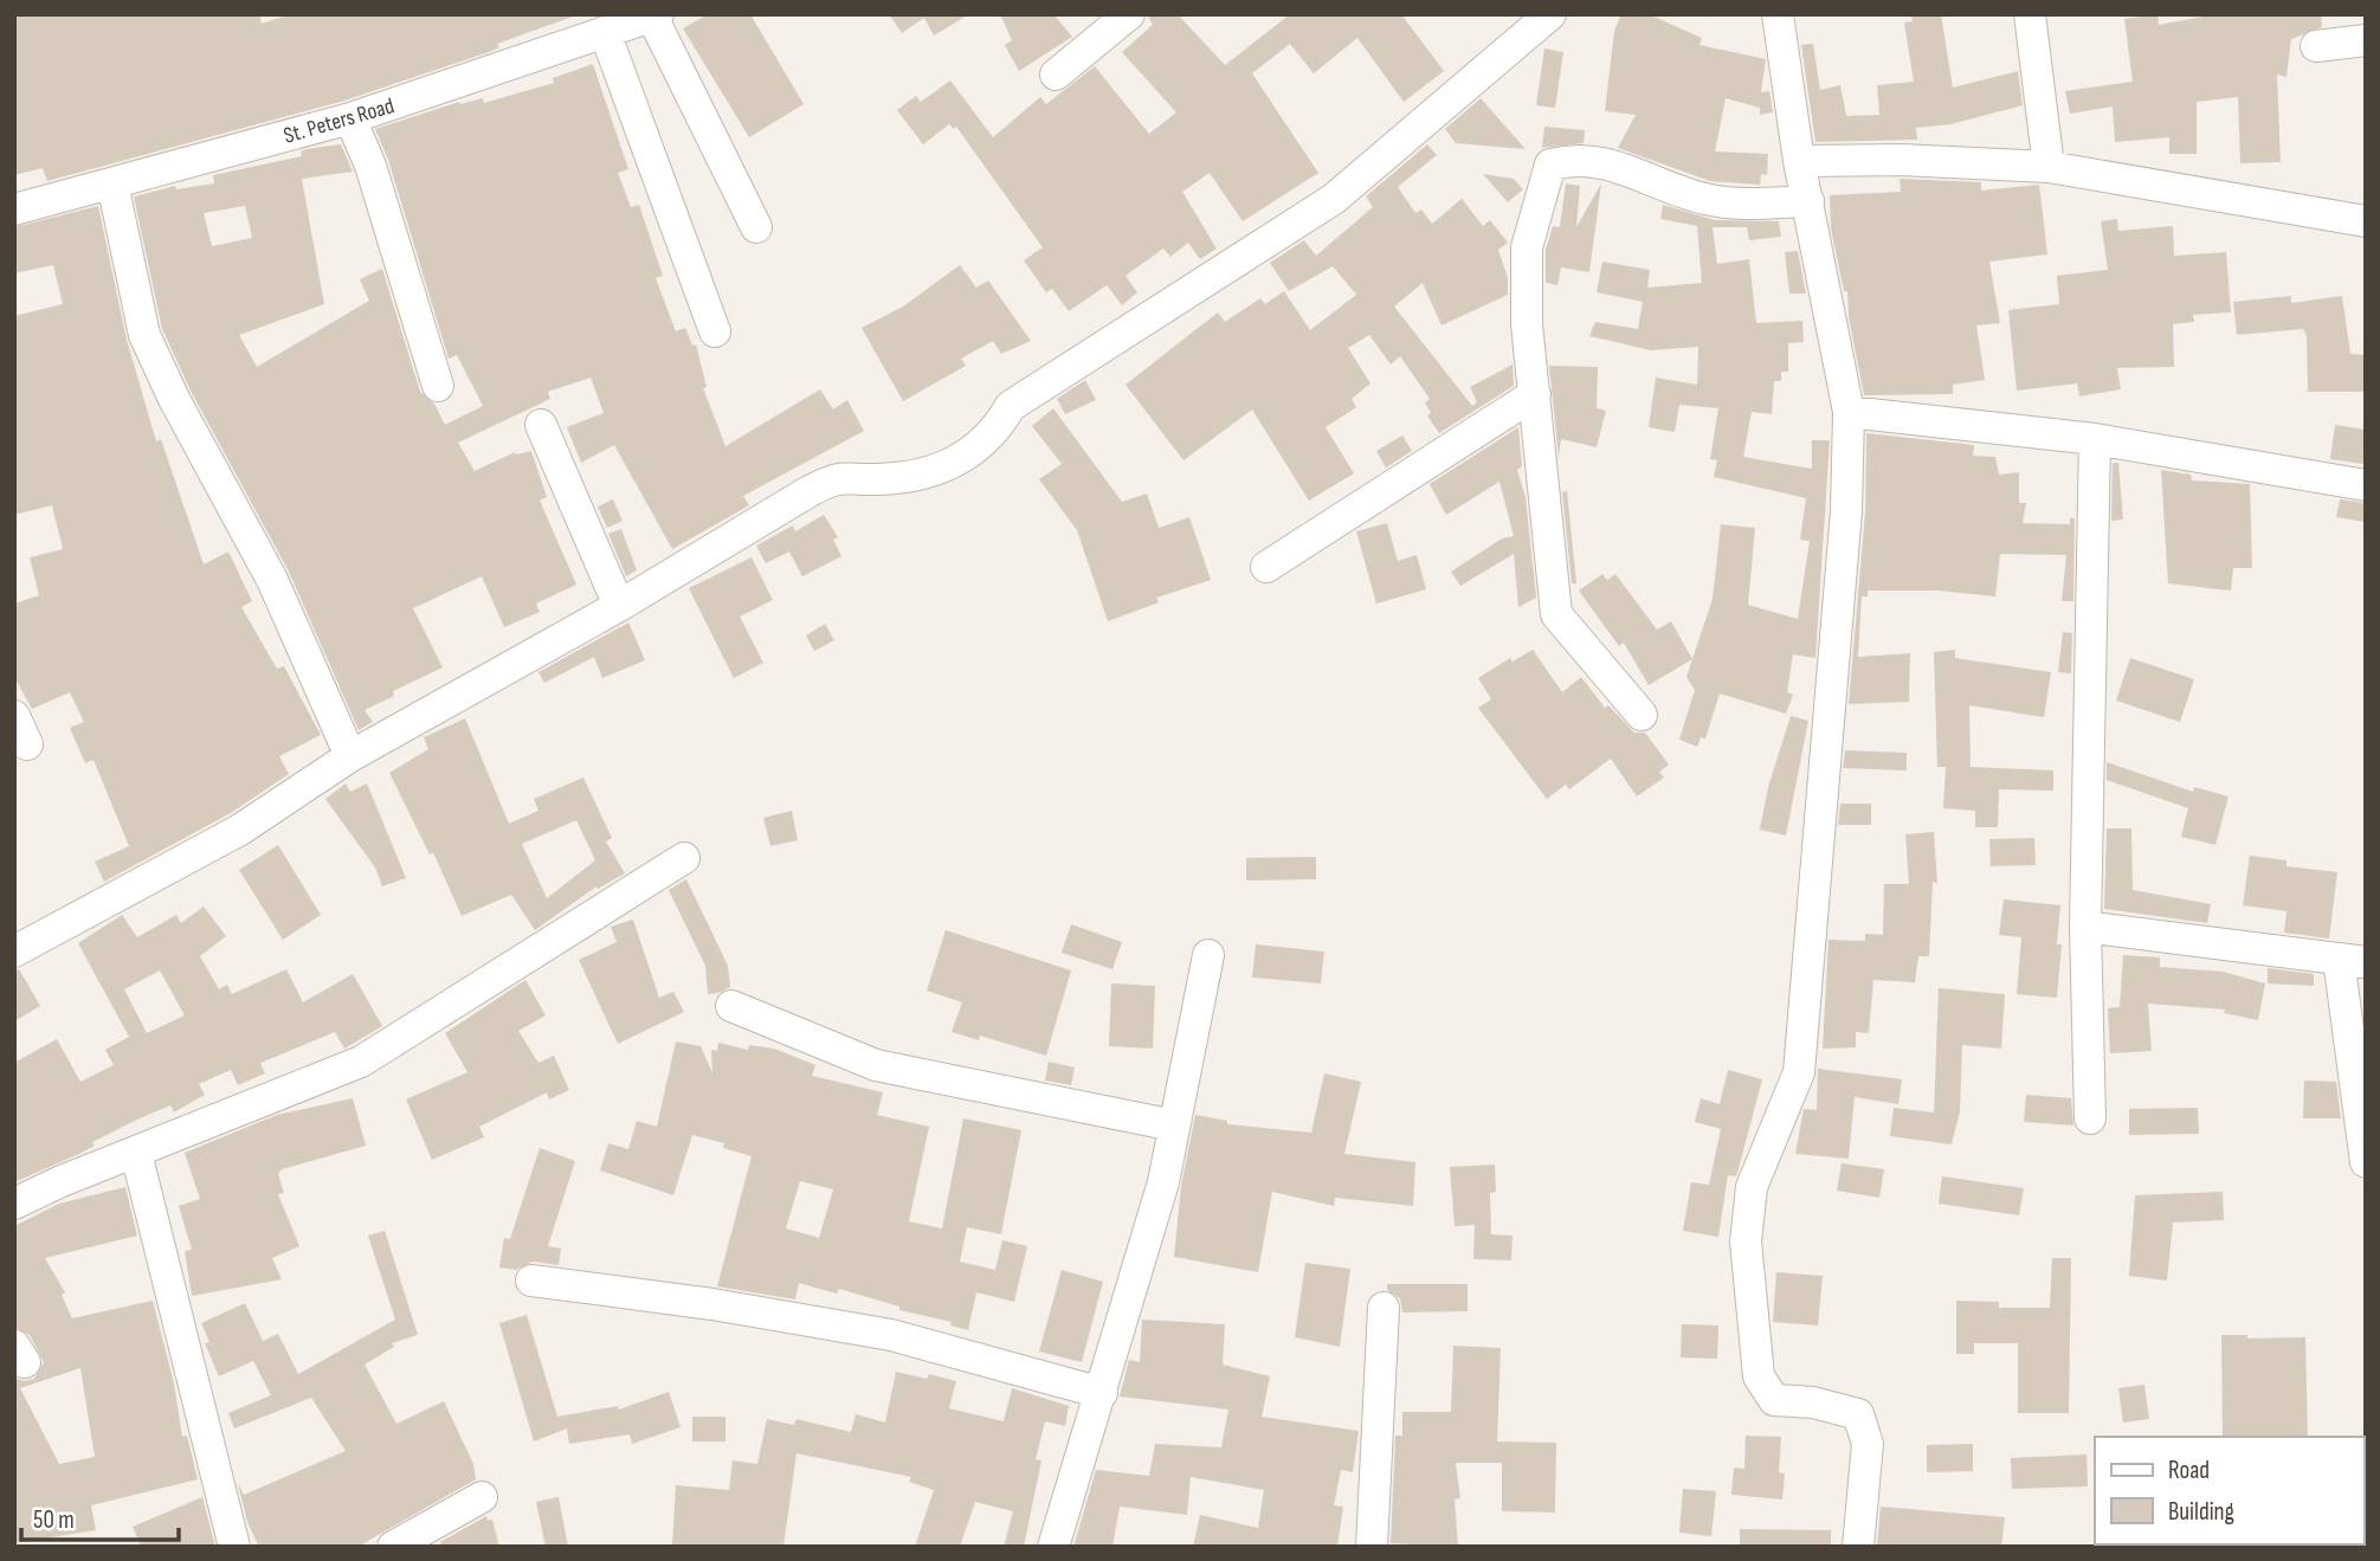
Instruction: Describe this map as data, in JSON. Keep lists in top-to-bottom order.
{
  "streets": {
    "street": ["St. Peters Road"]
  },
  "legend": ["Road", "Building"],
  "scale_bar": "50 m"
}
